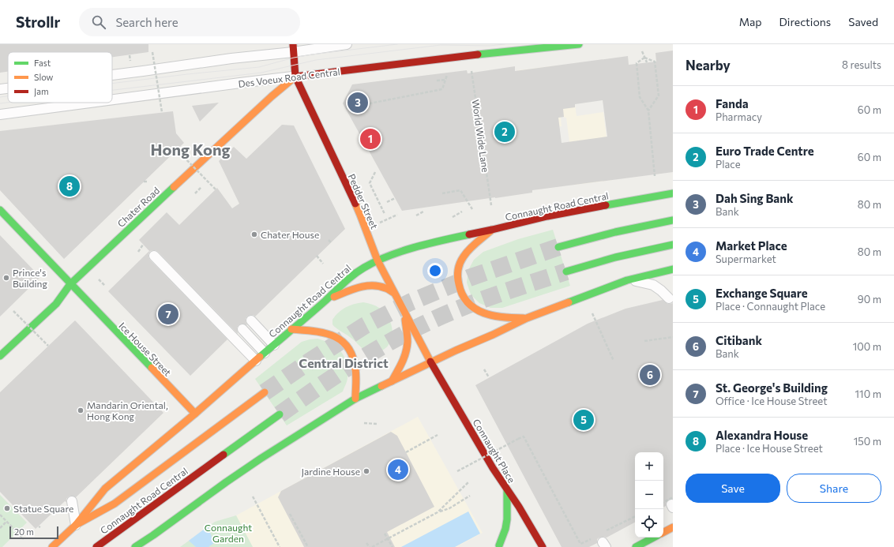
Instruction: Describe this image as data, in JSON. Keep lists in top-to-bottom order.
{
  "streets": {
    "main road": [
      "Des Voeux Road Central",
      "Pedder Street",
      "Connaught Road Central",
      "Chater Road",
      "Ice House Street",
      "Connaught Place"
    ],
    "path": ["World Wide Lane"]
  },
  "crossings": [
    ["Des Voeux Road Central", "Pedder Street"],
    ["Des Voeux Road Central", "Chater Road"],
    ["Pedder Street", "Connaught Road Central"],
    ["Pedder Street", "Chater Road"],
    ["Pedder Street", "Connaught Place"],
    ["Connaught Road Central", "Ice House Street"],
    ["Chater Road", "Ice House Street"]
  ],
  "districts": ["Hong Kong", "Central District"],
  "parks": ["Connaught Garden"],
  "places": [
    "Chater House",
    "Prince's Building",
    "Mandarin Oriental, Hong Kong",
    "Jardine House",
    "Statue Square"
  ],
  "legend": ["Fast", "Slow", "Jam"],
  "scale_bar": "20 m",
  "page": {
    "header": "Strollr",
    "search": "Search here",
    "nav": ["Map", "Directions", "Saved"],
    "heading": ["Nearby", "8 results"],
    "list": [
      {
        "mark": "1",
        "name": "Fanda",
        "note": "Pharmacy",
        "value": "60 m"
      },
      {
        "mark": "2",
        "name": "Euro Trade Centre",
        "note": "Place",
        "value": "60 m"
      },
      {
        "mark": "3",
        "name": "Dah Sing Bank",
        "note": "Bank",
        "value": "80 m"
      },
      {
        "mark": "4",
        "name": "Market Place",
        "note": "Supermarket",
        "value": "80 m"
      },
      {
        "mark": "5",
        "name": "Exchange Square",
        "note": "Place · Connaught Place",
        "value": "90 m"
      },
      {
        "mark": "6",
        "name": "Citibank",
        "note": "Bank",
        "value": "100 m"
      },
      {
        "mark": "7",
        "name": "St. George's Building",
        "note": "Office · Ice House Street",
        "value": "110 m"
      },
      {
        "mark": "8",
        "name": "Alexandra House",
        "note": "Place · Ice House Street",
        "value": "150 m"
      }
    ],
    "pins": [
      "3",
      "2",
      "1",
      "8",
      "7",
      "6",
      "5",
      "4"
    ],
    "map_buttons": ["+", "−"],
    "buttons": ["Save", "Share"],
    "scale": "20 m"
  }
}
